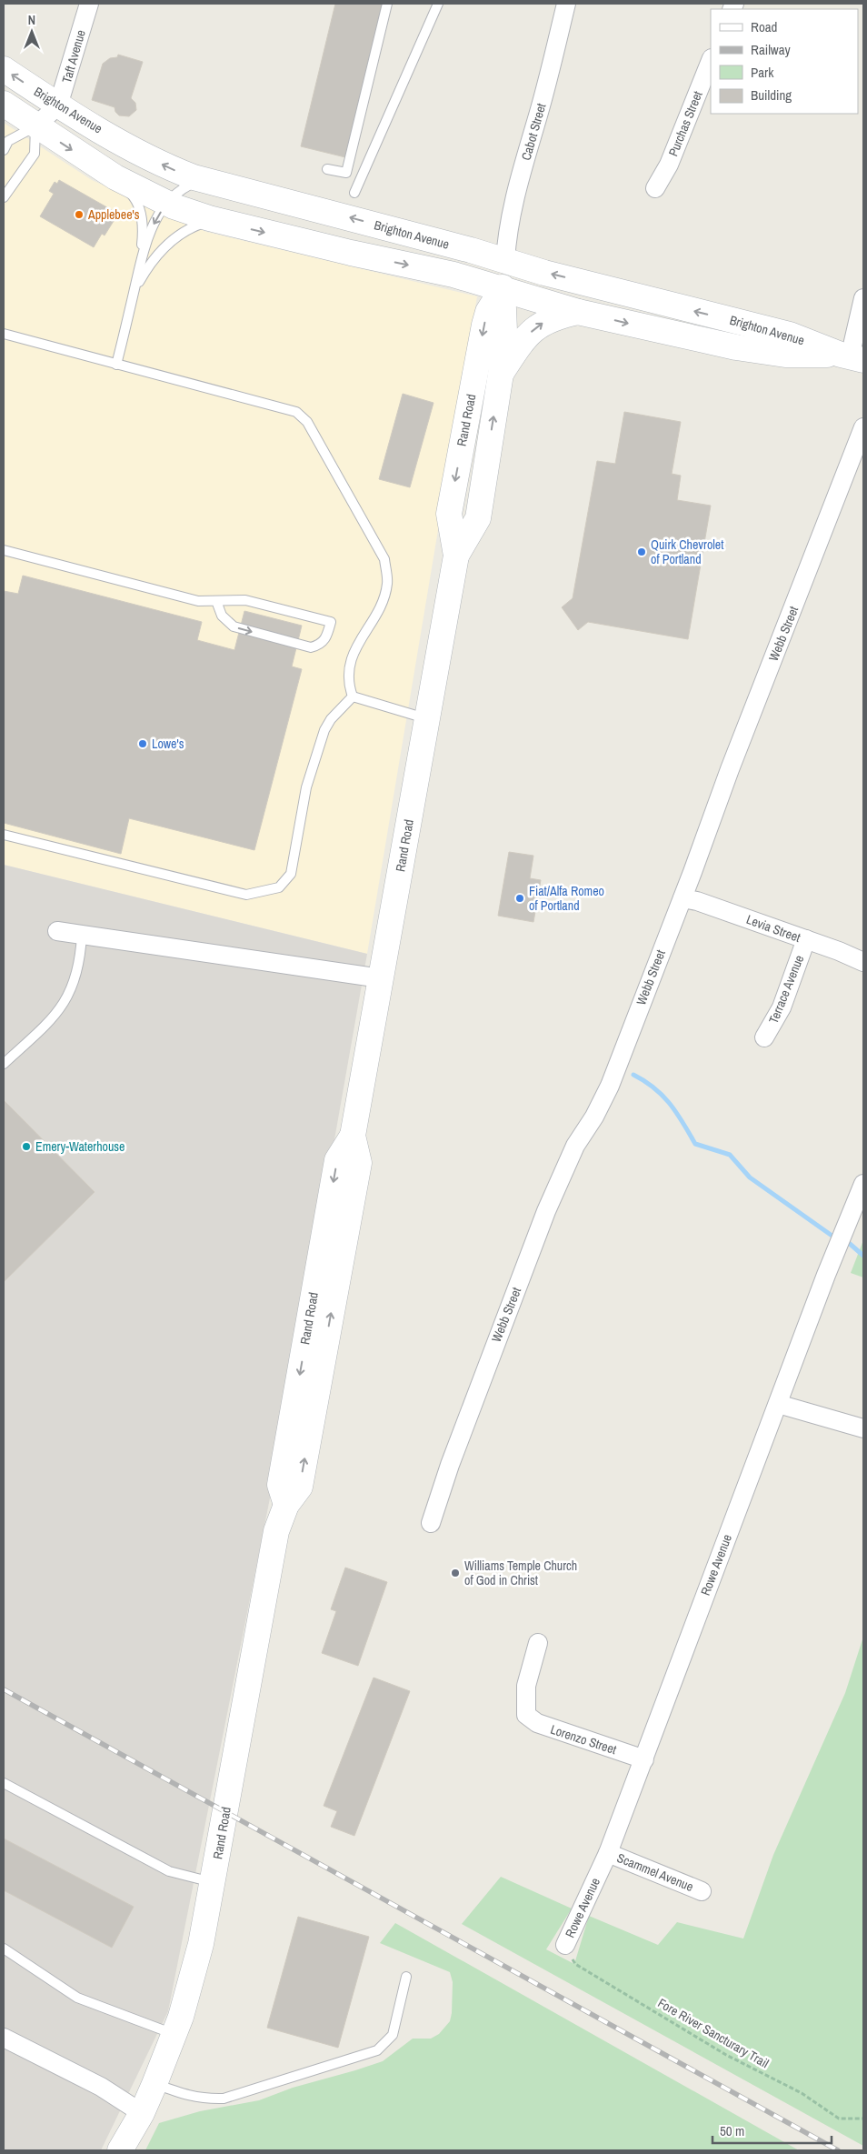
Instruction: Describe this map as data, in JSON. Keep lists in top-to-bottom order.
{
  "streets": {
    "main road": ["Brighton Avenue", "Rand Road"],
    "street": [
      "Taft Avenue",
      "Purchas Street",
      "Cabot Street",
      "Webb Street",
      "Levia Street",
      "Terrace Avenue",
      "Rowe Avenue",
      "Lorenzo Street",
      "Scammel Avenue"
    ],
    "path": ["Fore River Sancturary Trail"]
  },
  "crossings": [
    ["Taft Avenue", "Brighton Avenue"],
    ["Brighton Avenue", "Cabot Street"],
    ["Brighton Avenue", "Rand Road"],
    ["Cabot Street", "Rand Road"],
    ["Webb Street", "Levia Street"],
    ["Levia Street", "Terrace Avenue"],
    ["Rowe Avenue", "Lorenzo Street"],
    ["Rowe Avenue", "Scammel Avenue"],
    ["Rowe Avenue", "Fore River Sancturary Trail"]
  ],
  "places": [
    "Applebee's",
    "Quirk Chevrolet of Portland",
    "Lowe's",
    "Fiat/Alfa Romeo of Portland",
    "Emery-Waterhouse",
    "Williams Temple Church of God in Christ"
  ],
  "legend": [
    "Road",
    "Railway",
    "Park",
    "Building"
  ],
  "scale_bar": "50 m",
  "north": "top"
}
